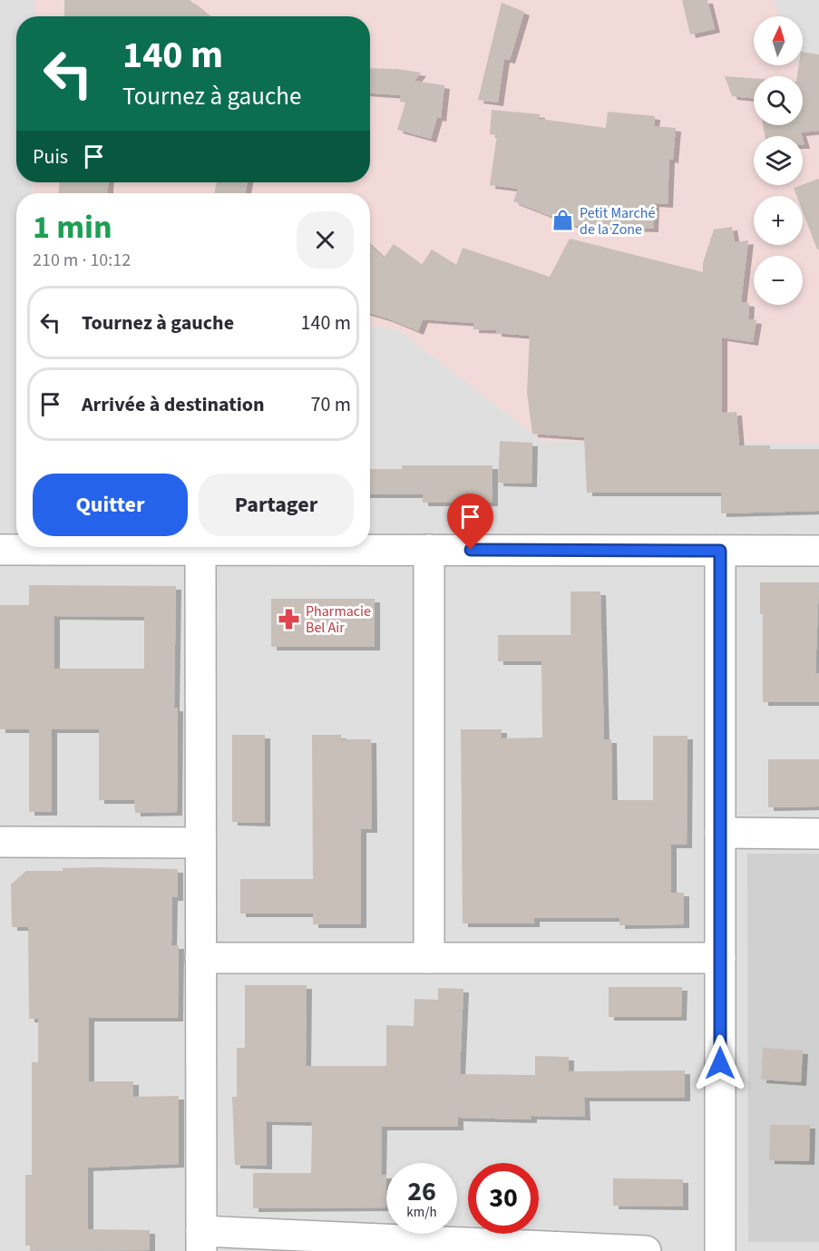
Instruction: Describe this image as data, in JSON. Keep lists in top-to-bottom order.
{
  "places": {
    "shop": ["Petit Marché de la Zone"],
    "pharmacy": ["Pharmacie Bel Air"]
  },
  "north": "top",
  "page": {
    "map_buttons": ["+", "−"],
    "turn": ["140 m", "Tournez à gauche"],
    "then": "Puis",
    "heading": ["1 min", "210 m · 10:12"],
    "list": [
      {
        "name": "Tournez à gauche",
        "value": "140 m"
      },
      {
        "name": "Arrivée à destination",
        "value": "70 m"
      }
    ],
    "buttons": ["Quitter", "Partager"],
    "speed": "26 km/h",
    "limit": "30"
  }
}
